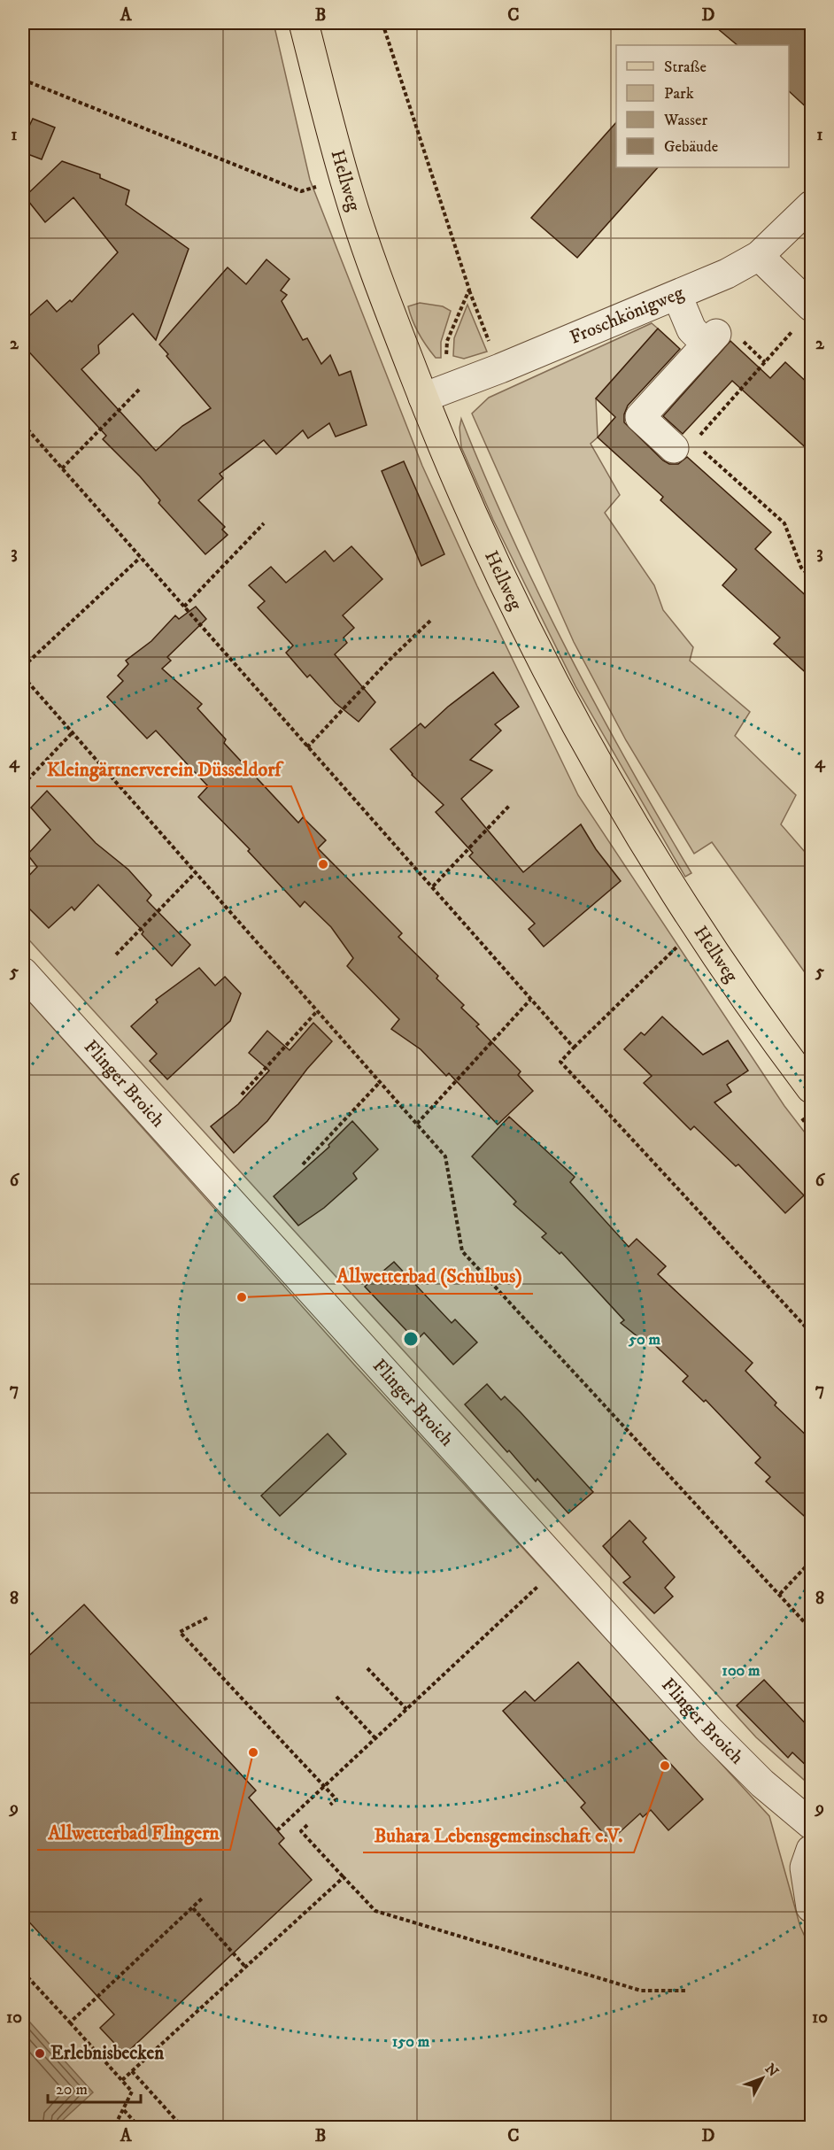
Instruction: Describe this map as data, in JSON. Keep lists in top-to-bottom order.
{
  "streets": {
    "main road": ["Hellweg"],
    "street": ["Froschkönigweg", "Flinger Broich"]
  },
  "crossings": [
    ["Hellweg", "Froschkönigweg"]
  ],
  "places": [
    "Kleingärtnerverein Düsseldorf",
    "Allwetterbad (Schulbus)",
    "Allwetterbad Flingern",
    "Buhara Lebensgemeinschaft e.V.",
    "Erlebnisbecken"
  ],
  "legend": [
    "Straße",
    "Park",
    "Wasser",
    "Gebäude"
  ],
  "scale_bar": "20 m",
  "north": "top right",
  "grid": {
    "columns": [
      "A",
      "B",
      "C",
      "D"
    ],
    "rows": [
      "1",
      "2",
      "3",
      "4",
      "5",
      "6",
      "7",
      "8",
      "9",
      "10"
    ]
  },
  "rings": ["50 m", "100 m", "150 m"]
}
